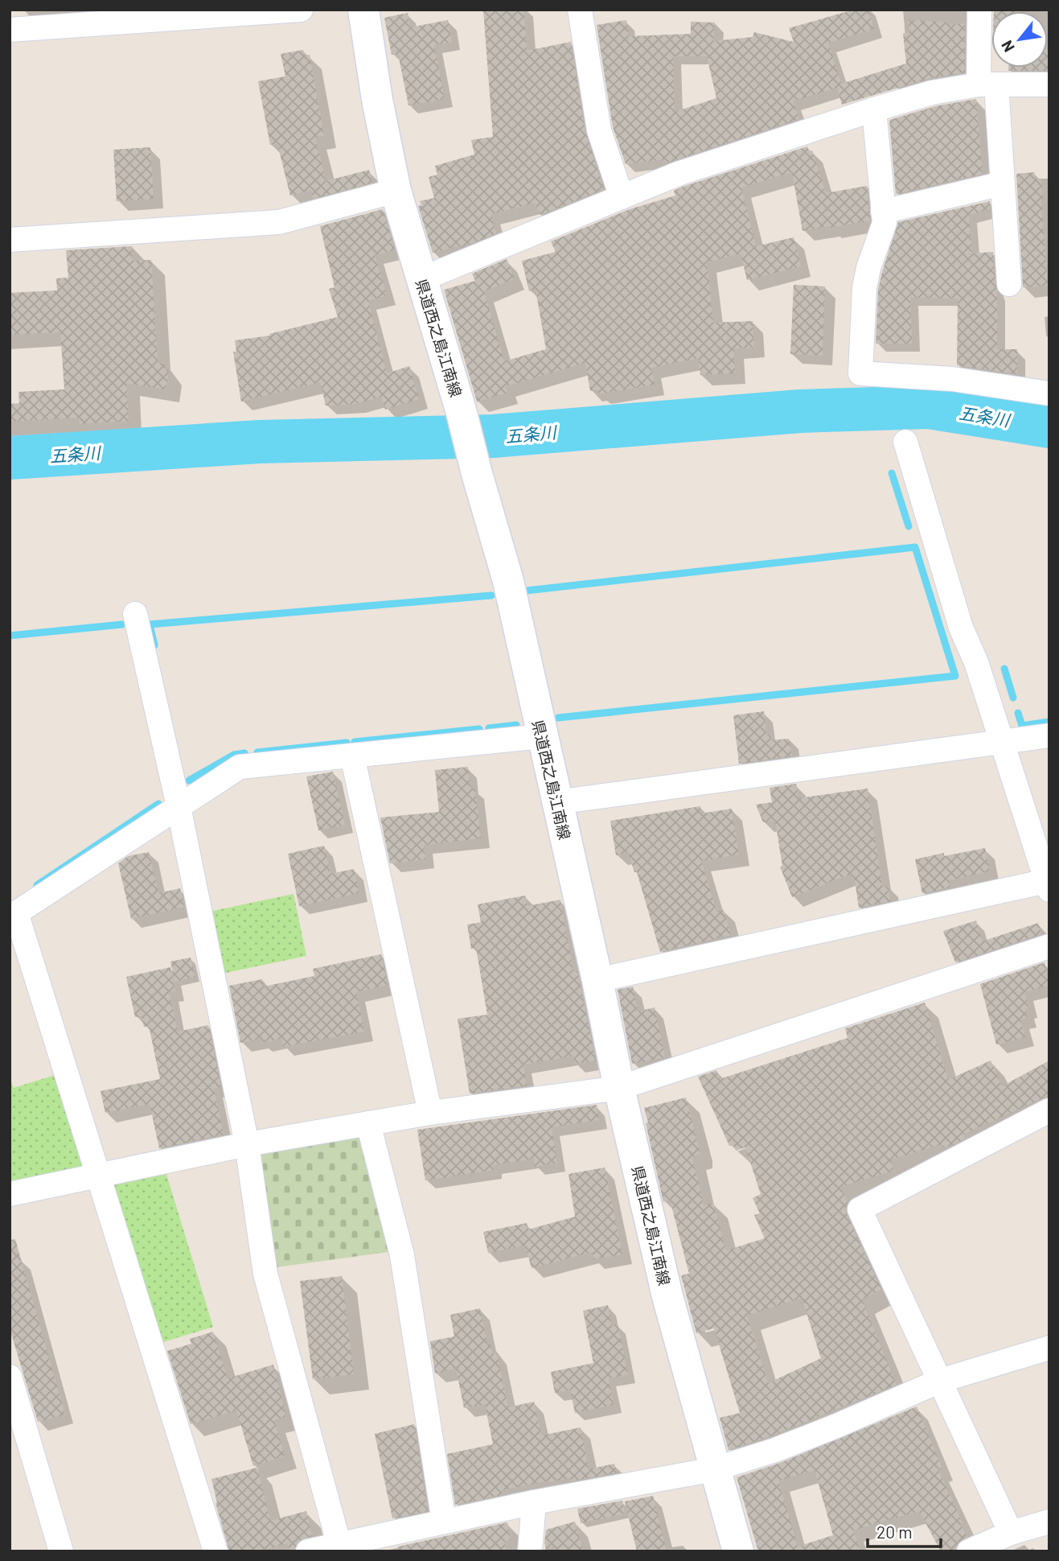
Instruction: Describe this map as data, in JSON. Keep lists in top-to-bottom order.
{
  "streets": {
    "main road": ["県道西之島江南線"]
  },
  "water": ["五条川"],
  "scale_bar": "20 m",
  "north": "bottom left"
}
